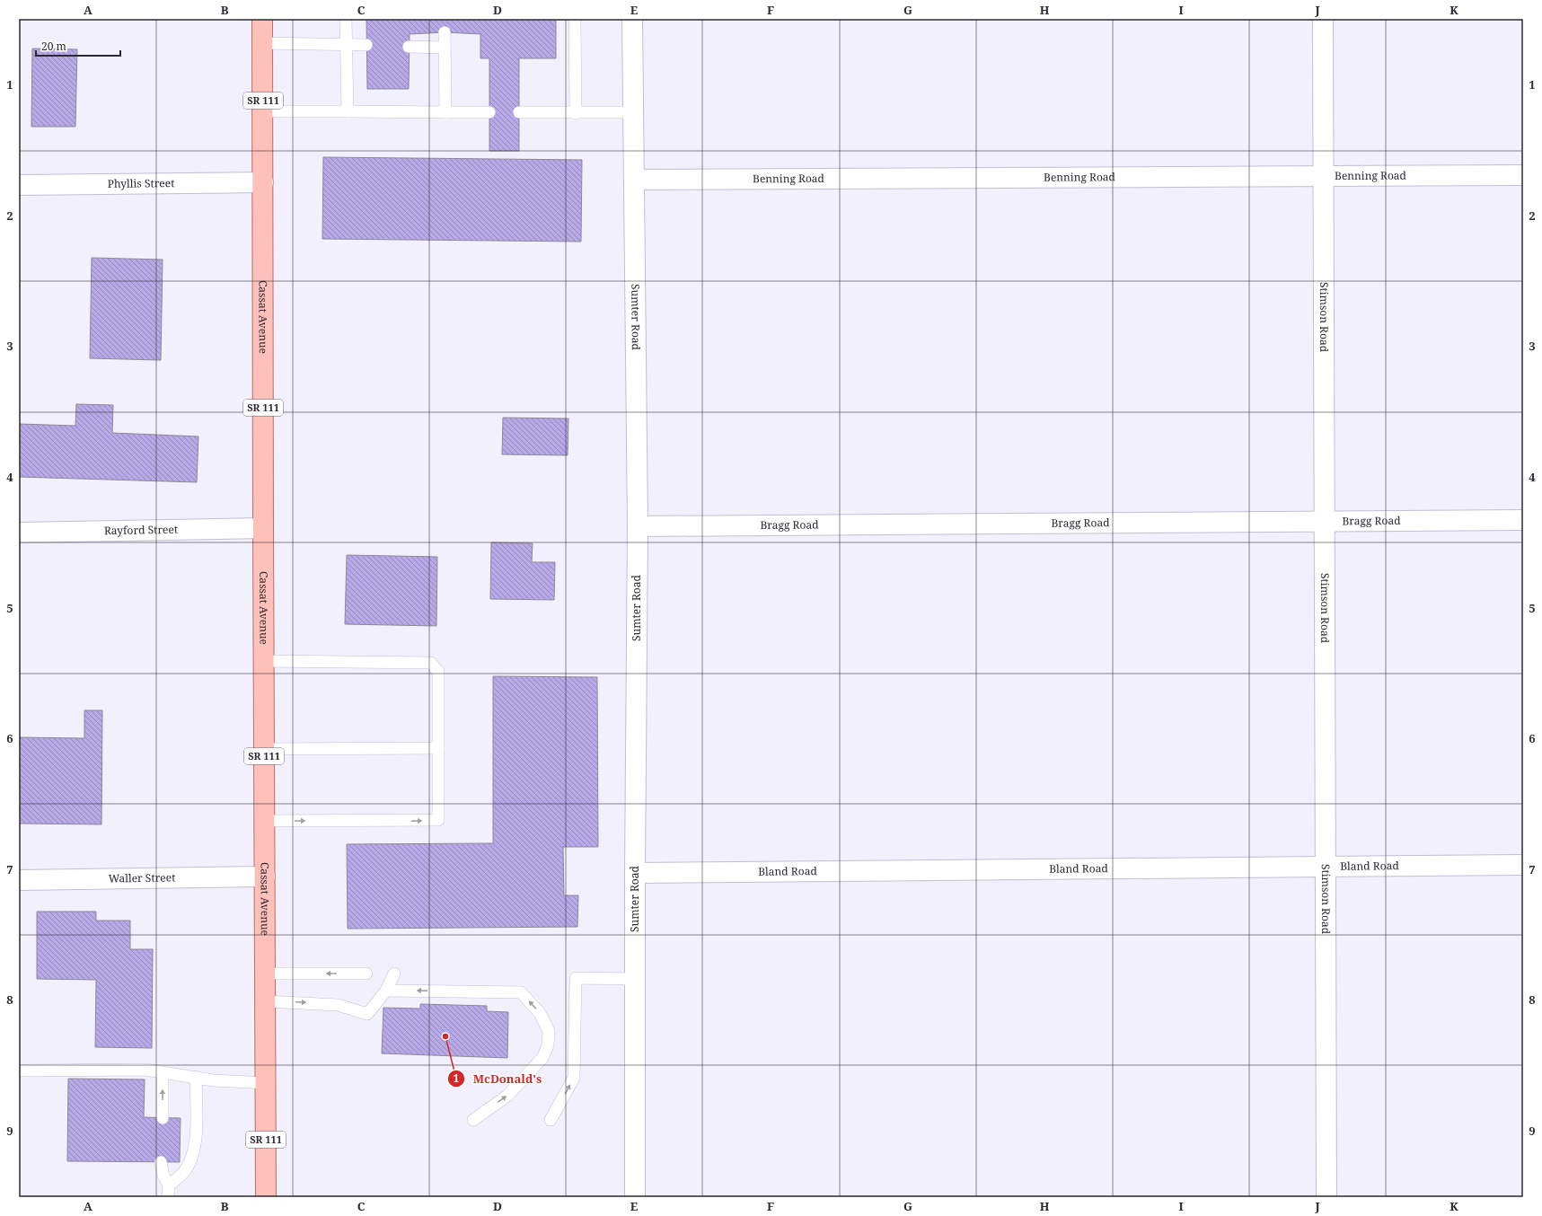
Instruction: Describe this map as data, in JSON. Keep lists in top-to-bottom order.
{
  "streets": {
    "main road": ["SR 111", "Cassat Avenue"],
    "street": [
      "Benning Road",
      "Phyllis Street",
      "Sumter Road",
      "Stimson Road",
      "Bragg Road",
      "Rayford Street",
      "Bland Road",
      "Waller Street"
    ]
  },
  "crossings": [
    ["Benning Road", "Sumter Road"],
    ["Benning Road", "Stimson Road"],
    ["Phyllis Street", "Cassat Avenue"],
    ["Cassat Avenue", "Rayford Street"],
    ["Cassat Avenue", "Waller Street"],
    ["Sumter Road", "Bragg Road"],
    ["Sumter Road", "Bland Road"],
    ["Stimson Road", "Bragg Road"],
    ["Stimson Road", "Bland Road"]
  ],
  "places": ["McDonald's"],
  "scale_bar": "20 m",
  "grid": {
    "columns": [
      "A",
      "B",
      "C",
      "D",
      "E",
      "F",
      "G",
      "H",
      "I",
      "J",
      "K"
    ],
    "rows": [
      "1",
      "2",
      "3",
      "4",
      "5",
      "6",
      "7",
      "8",
      "9"
    ]
  }
}
